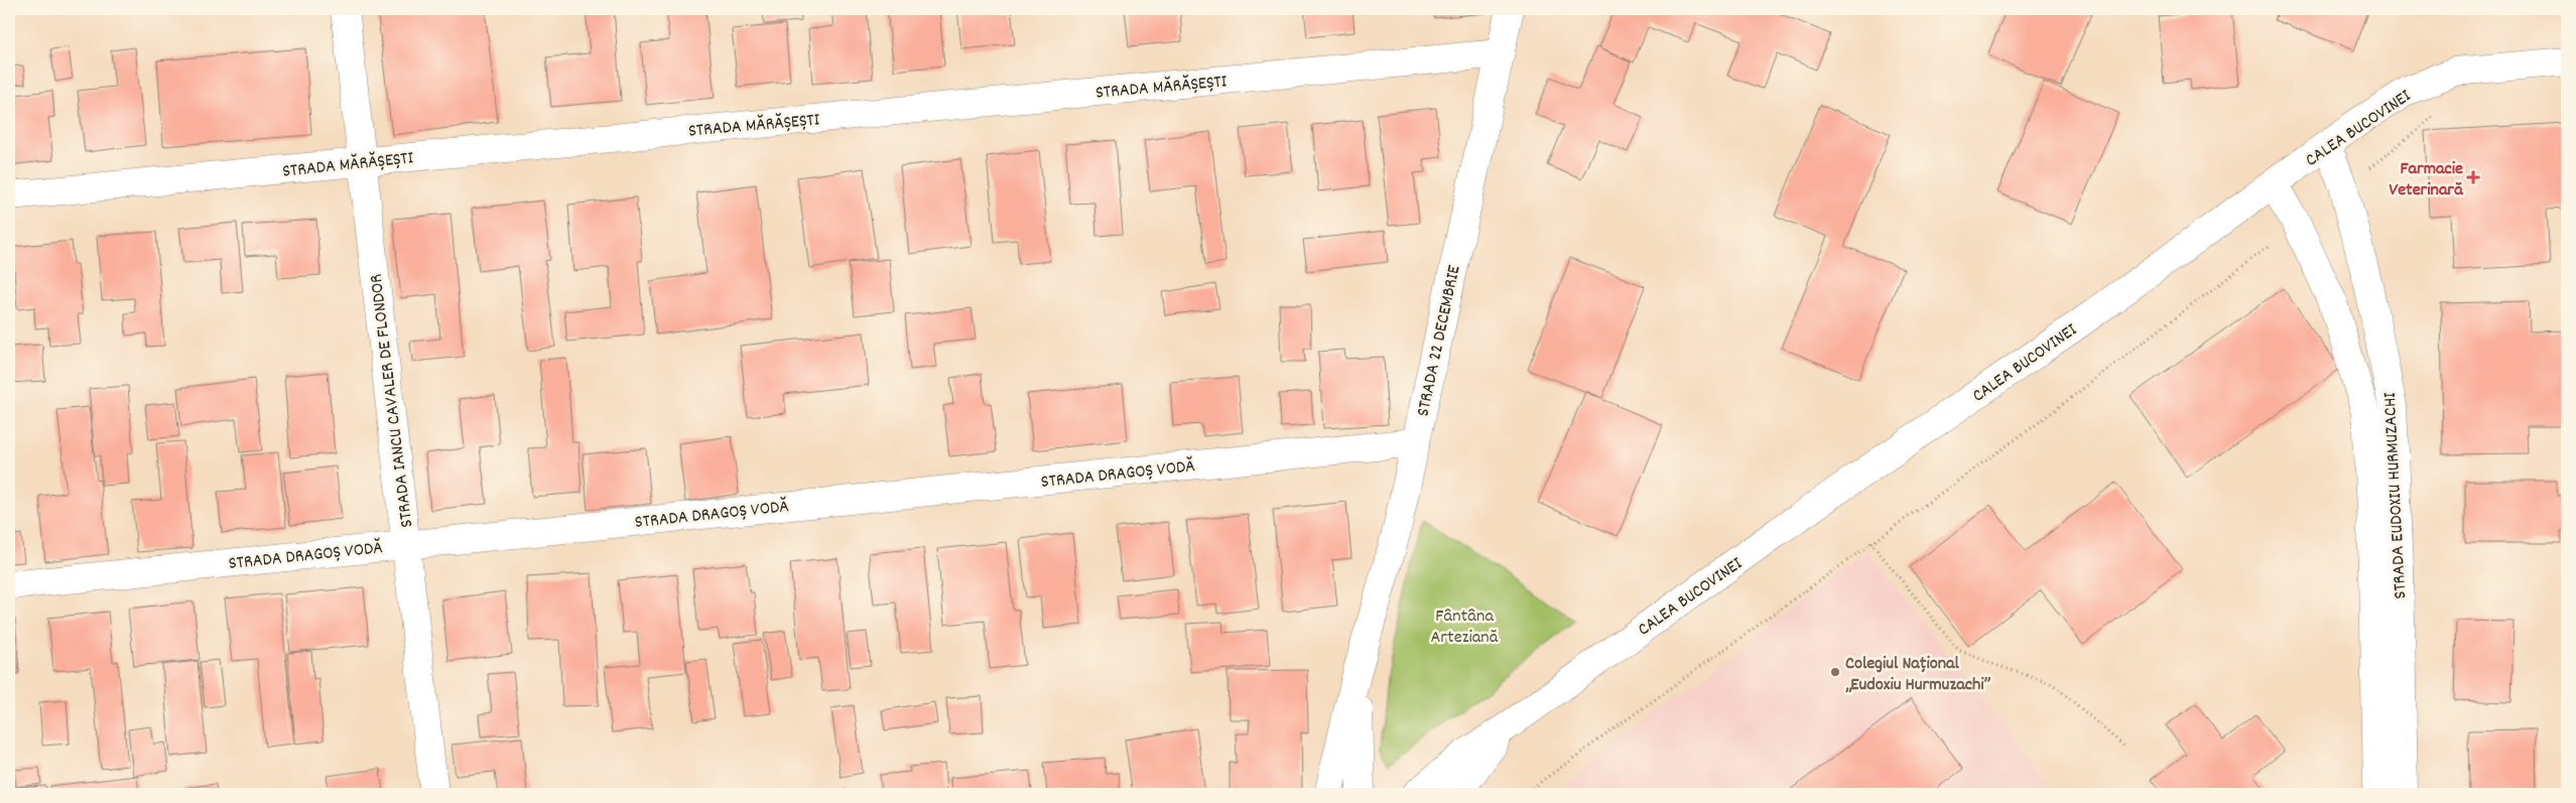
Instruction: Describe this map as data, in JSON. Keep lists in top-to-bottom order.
{
  "streets": {
    "street": [
      "STRADA MĂRĂȘEȘTI",
      "CALEA BUCOVINEI",
      "STRADA 22 DECEMBRIE",
      "STRADA IANCU CAVALER DE FLONDOR",
      "STRADA DRAGOȘ VODĂ",
      "STRADA EUDOXIU HURMUZACHI"
    ]
  },
  "crossings": [
    ["STRADA MĂRĂȘEȘTI", "STRADA 22 DECEMBRIE"],
    ["STRADA MĂRĂȘEȘTI", "STRADA IANCU CAVALER DE FLONDOR"],
    ["CALEA BUCOVINEI", "STRADA EUDOXIU HURMUZACHI"],
    ["STRADA 22 DECEMBRIE", "STRADA DRAGOȘ VODĂ"],
    ["STRADA IANCU CAVALER DE FLONDOR", "STRADA DRAGOȘ VODĂ"]
  ],
  "parks": ["Fântâna Arteziană"],
  "places": {
    "health": ["Farmacie Veterinară"],
    "other": ["Colegiul Național „Eudoxiu Hurmuzachi”"]
  }
}
